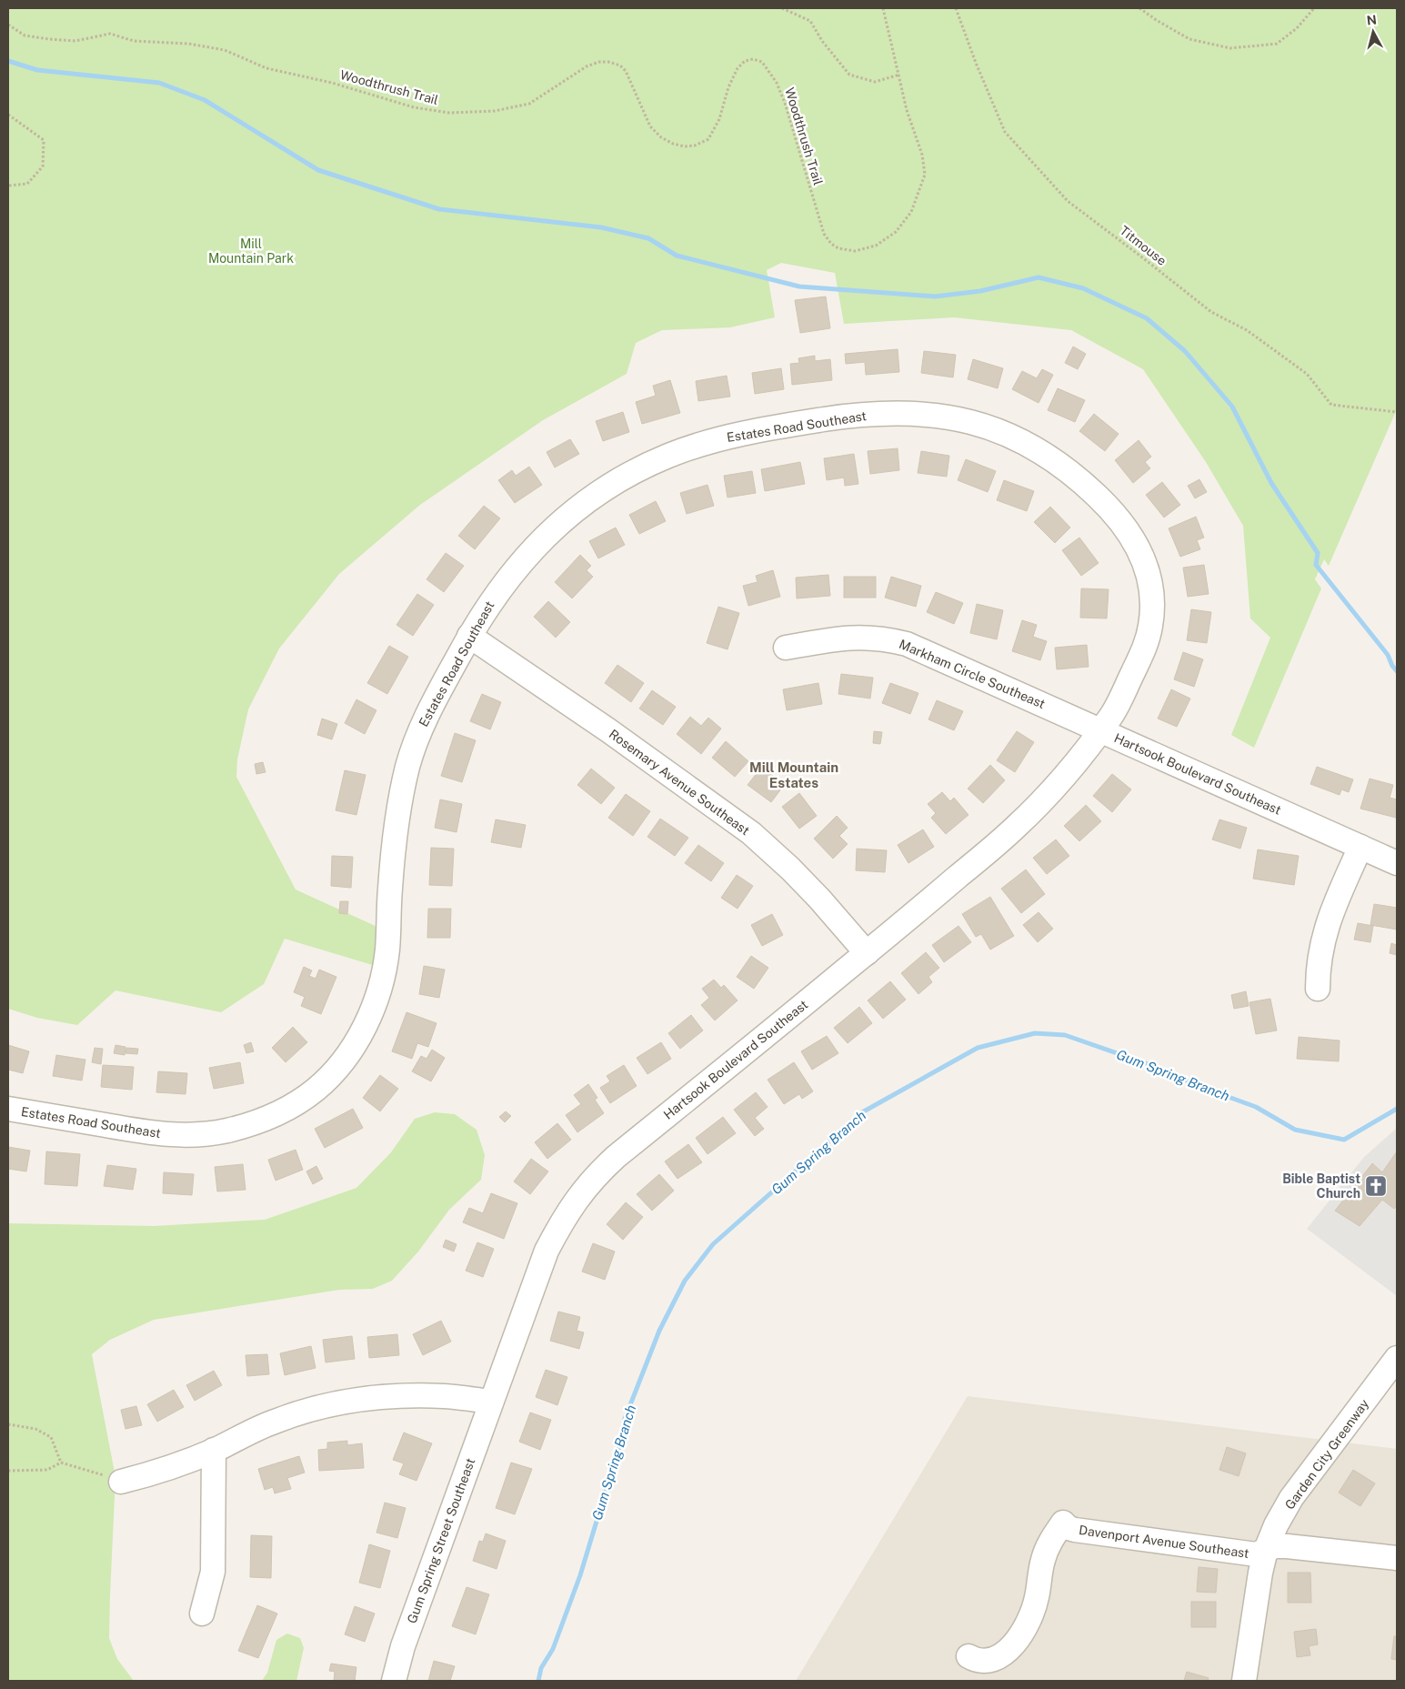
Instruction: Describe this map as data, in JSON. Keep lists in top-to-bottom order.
{
  "streets": {
    "street": [
      "Estates Road Southeast",
      "Markham Circle Southeast",
      "Hartsook Boulevard Southeast",
      "Rosemary Avenue Southeast",
      "Gum Spring Street Southeast",
      "Davenport Avenue Southeast"
    ],
    "path": ["Woodthrush Trail", "Titmouse"]
  },
  "crossings": [
    ["Estates Road Southeast", "Markham Circle Southeast"],
    ["Estates Road Southeast", "Hartsook Boulevard Southeast"],
    ["Estates Road Southeast", "Rosemary Avenue Southeast"],
    ["Markham Circle Southeast", "Hartsook Boulevard Southeast"],
    ["Hartsook Boulevard Southeast", "Rosemary Avenue Southeast"],
    ["Hartsook Boulevard Southeast", "Gum Spring Street Southeast"]
  ],
  "districts": ["Mill Mountain Estates"],
  "water": ["Gum Spring Branch"],
  "parks": ["Mill Mountain Park"],
  "places": {
    "church": ["Bible Baptist Church"]
  },
  "north": "top"
}
